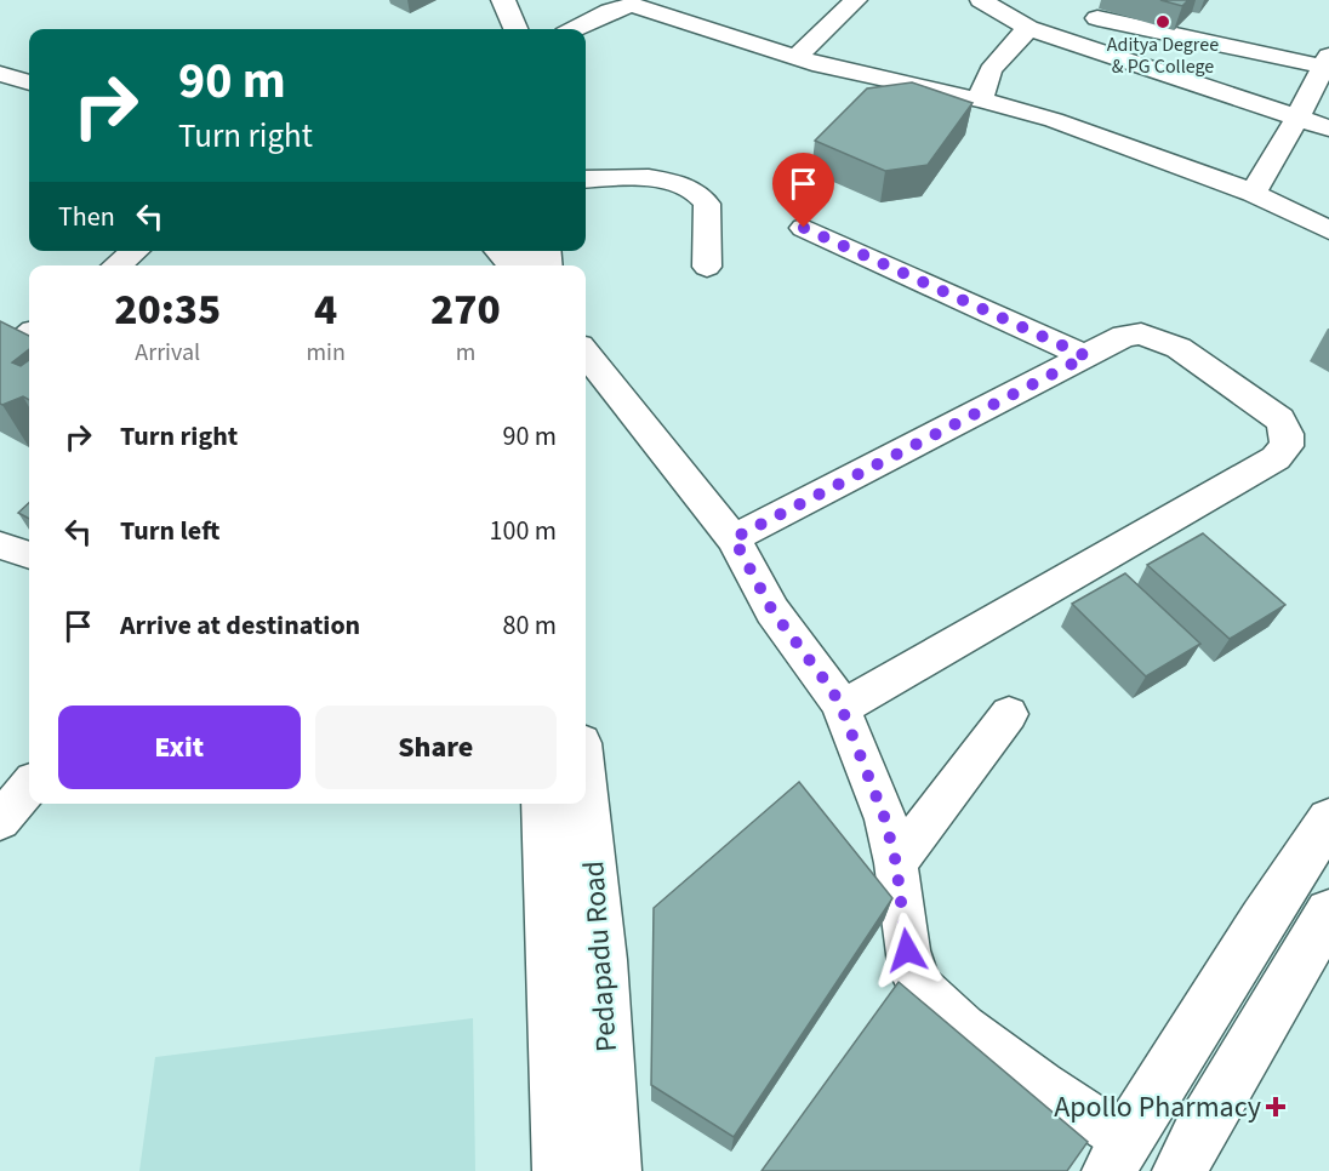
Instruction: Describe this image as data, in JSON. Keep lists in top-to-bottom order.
{
  "streets": {
    "main road": ["Pedapadu Road"]
  },
  "places": {
    "other": ["Aditya Degree & PG College"],
    "health": ["Apollo Pharmacy"]
  },
  "page": {
    "turn": ["90 m", "Turn right"],
    "then": "Then",
    "eta": [
      "20:35",
      "Arrival",
      "4",
      "min",
      "270",
      "m"
    ],
    "list": [
      {
        "name": "Turn right",
        "value": "90 m"
      },
      {
        "name": "Turn left",
        "value": "100 m"
      },
      {
        "name": "Arrive at destination",
        "value": "80 m"
      }
    ],
    "buttons": ["Exit", "Share"]
  }
}
